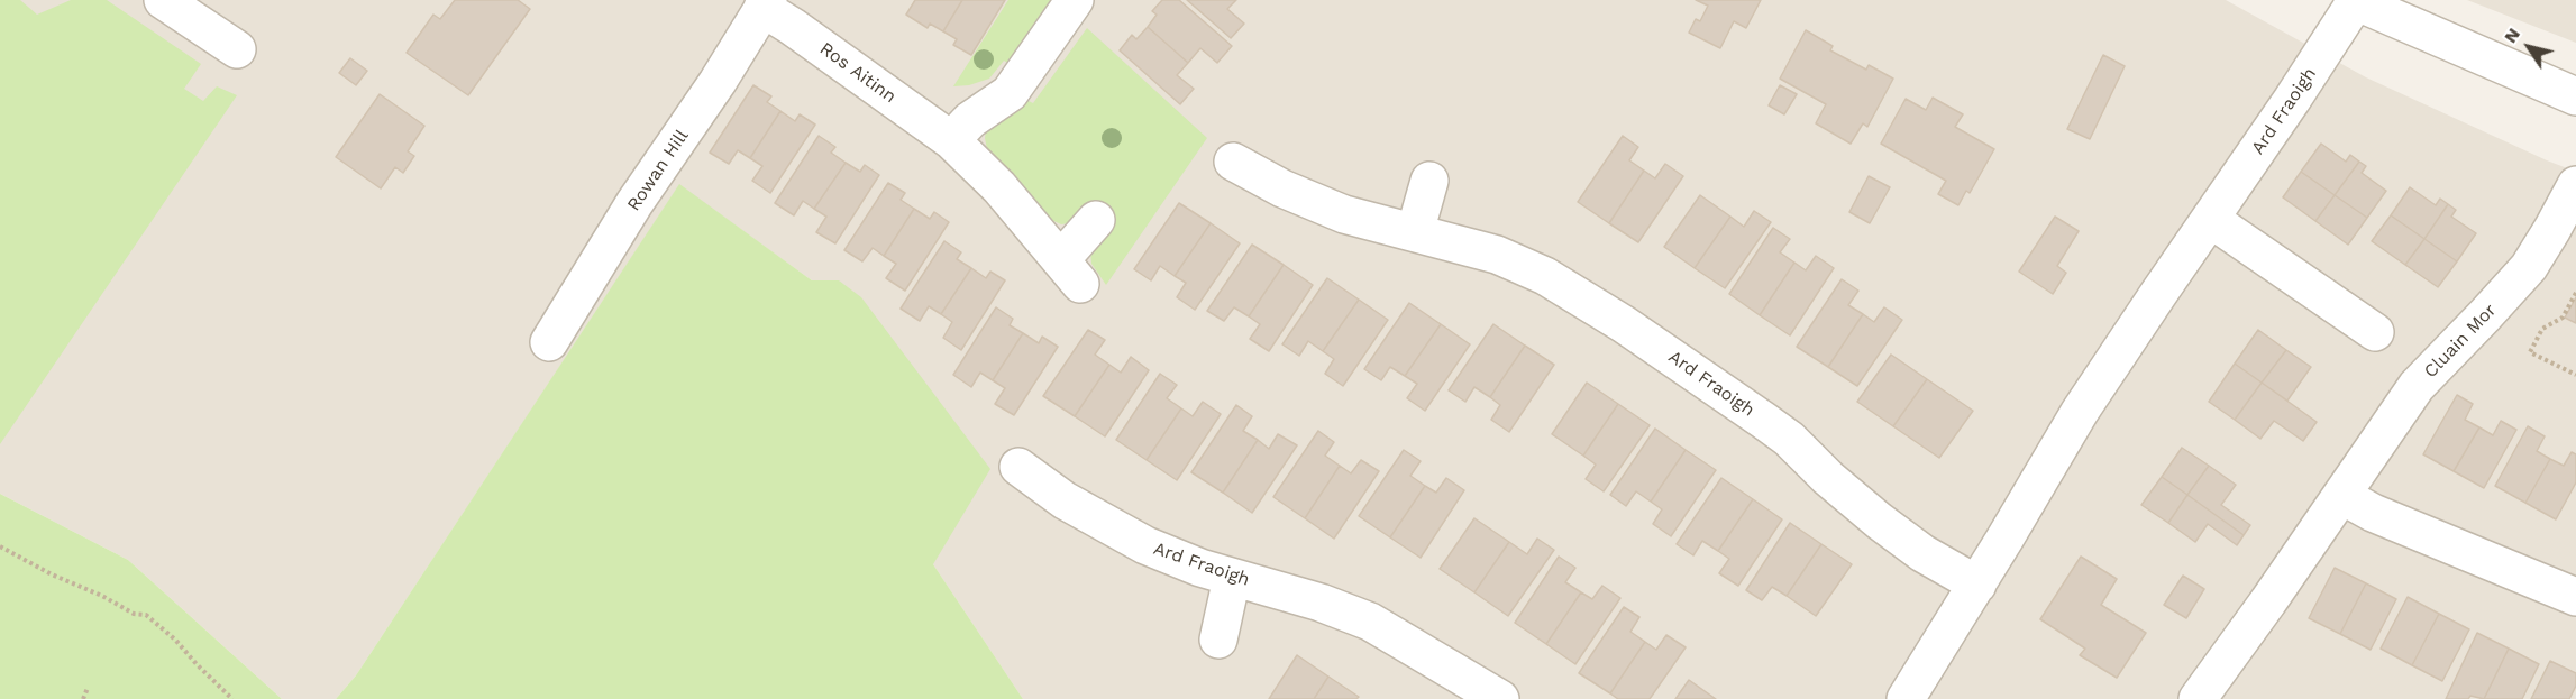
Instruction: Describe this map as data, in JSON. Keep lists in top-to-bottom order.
{
  "streets": {
    "street": [
      "Ros Aitinn",
      "Ard Fraoigh",
      "Rowan Hill",
      "Cluain Mor"
    ]
  },
  "crossings": [
    ["Ros Aitinn", "Rowan Hill"]
  ],
  "north": "top left"
}
